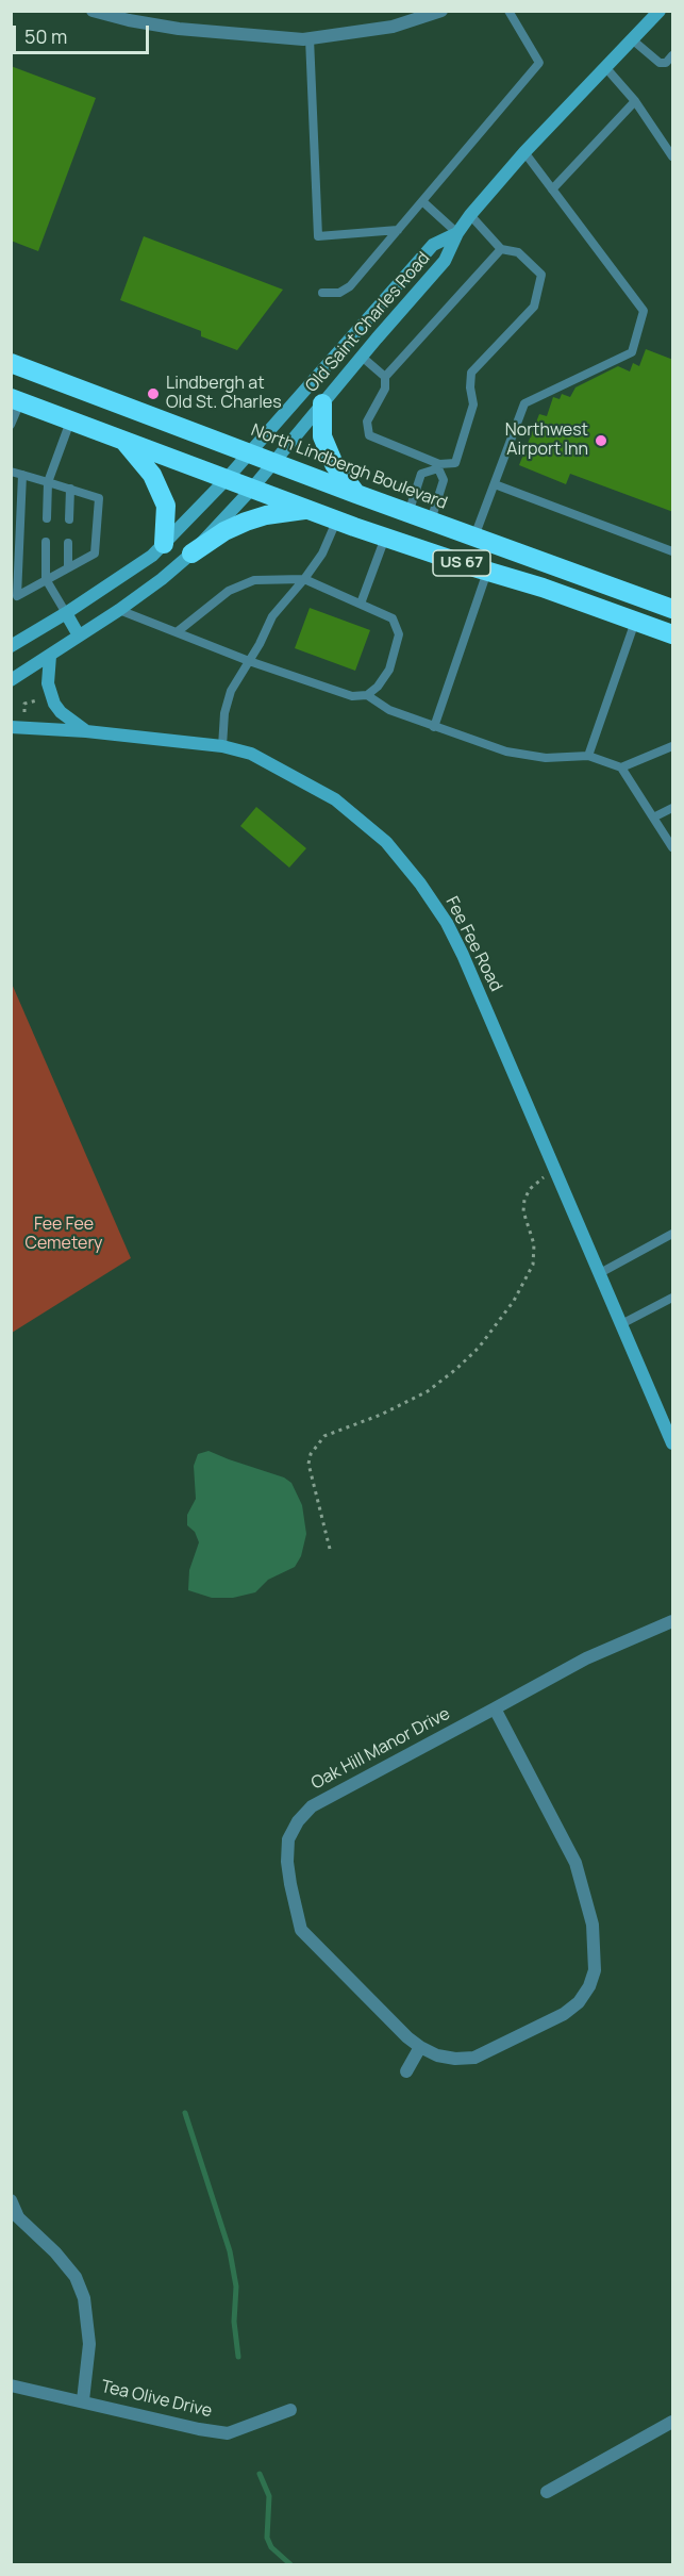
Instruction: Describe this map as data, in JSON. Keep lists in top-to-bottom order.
{
  "streets": {
    "highway": ["North Lindbergh Boulevard", "US 67"],
    "street": [
      "Old Saint Charles Road",
      "Fee Fee Road",
      "Oak Hill Manor Drive",
      "Tea Olive Drive"
    ]
  },
  "crossings": [
    ["Old Saint Charles Road", "North Lindbergh Boulevard"],
    ["Old Saint Charles Road", "US 67"]
  ],
  "parks": ["Fee Fee Cemetery"],
  "places": ["Lindbergh at Old St. Charles", "Northwest Airport Inn"],
  "scale_bar": "50 m"
}
